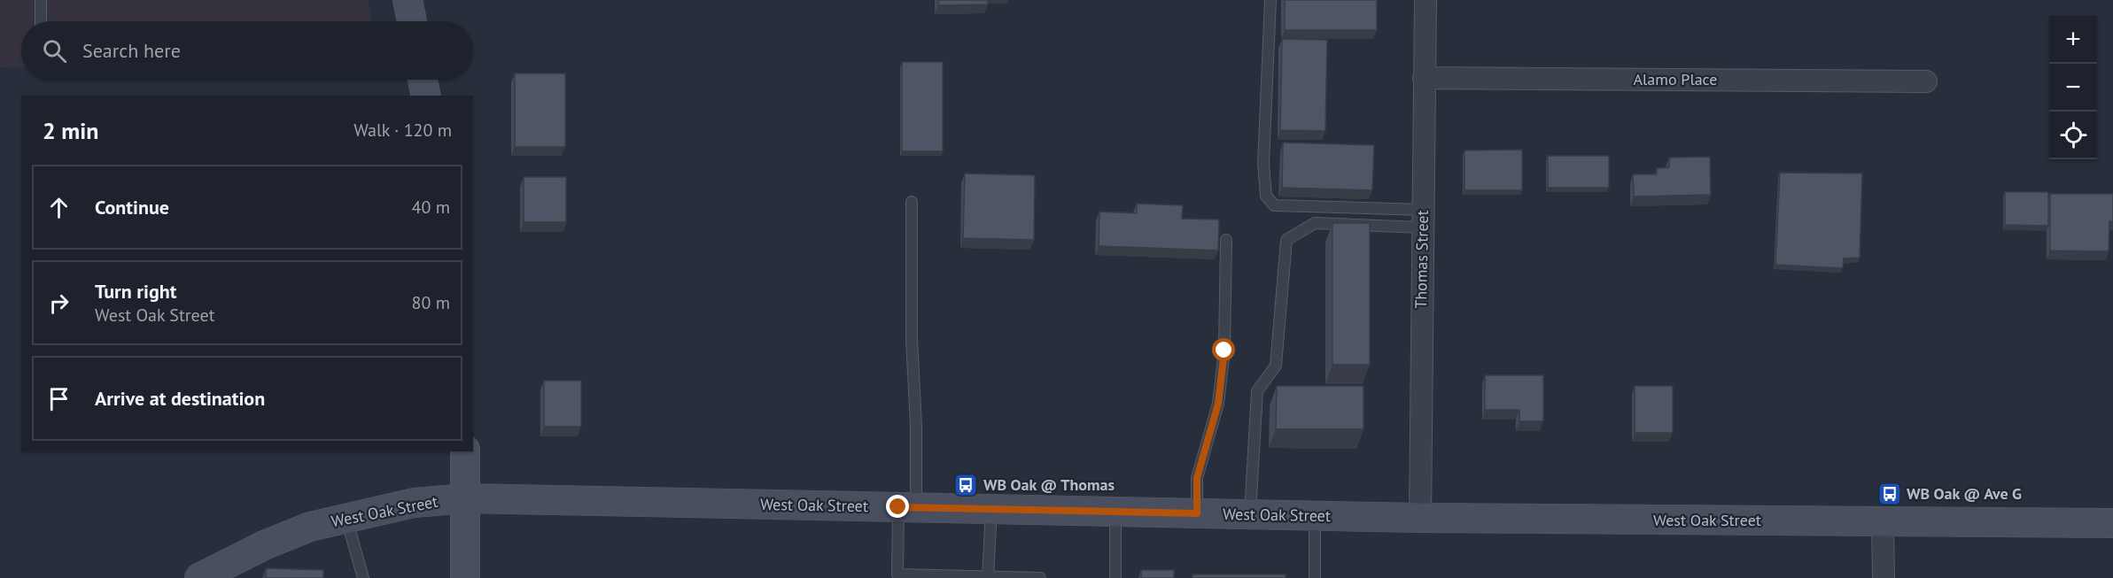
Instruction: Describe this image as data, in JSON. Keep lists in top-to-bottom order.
{
  "streets": {
    "main road": ["West Oak Street"],
    "street": ["Alamo Place", "Thomas Street"]
  },
  "crossings": [
    ["Alamo Place", "Thomas Street"],
    ["Thomas Street", "West Oak Street"]
  ],
  "places": {
    "bus stop": ["WB Oak @ Thomas", "WB Oak @ Ave G"]
  },
  "page": {
    "map_buttons": ["+", "−"],
    "search": "Search here",
    "heading": ["2 min", "Walk · 120 m"],
    "list": [
      ["Continue", "40 m"],
      ["Turn right", "West Oak Street", "80 m"],
      "Arrive at destination"
    ]
  }
}
